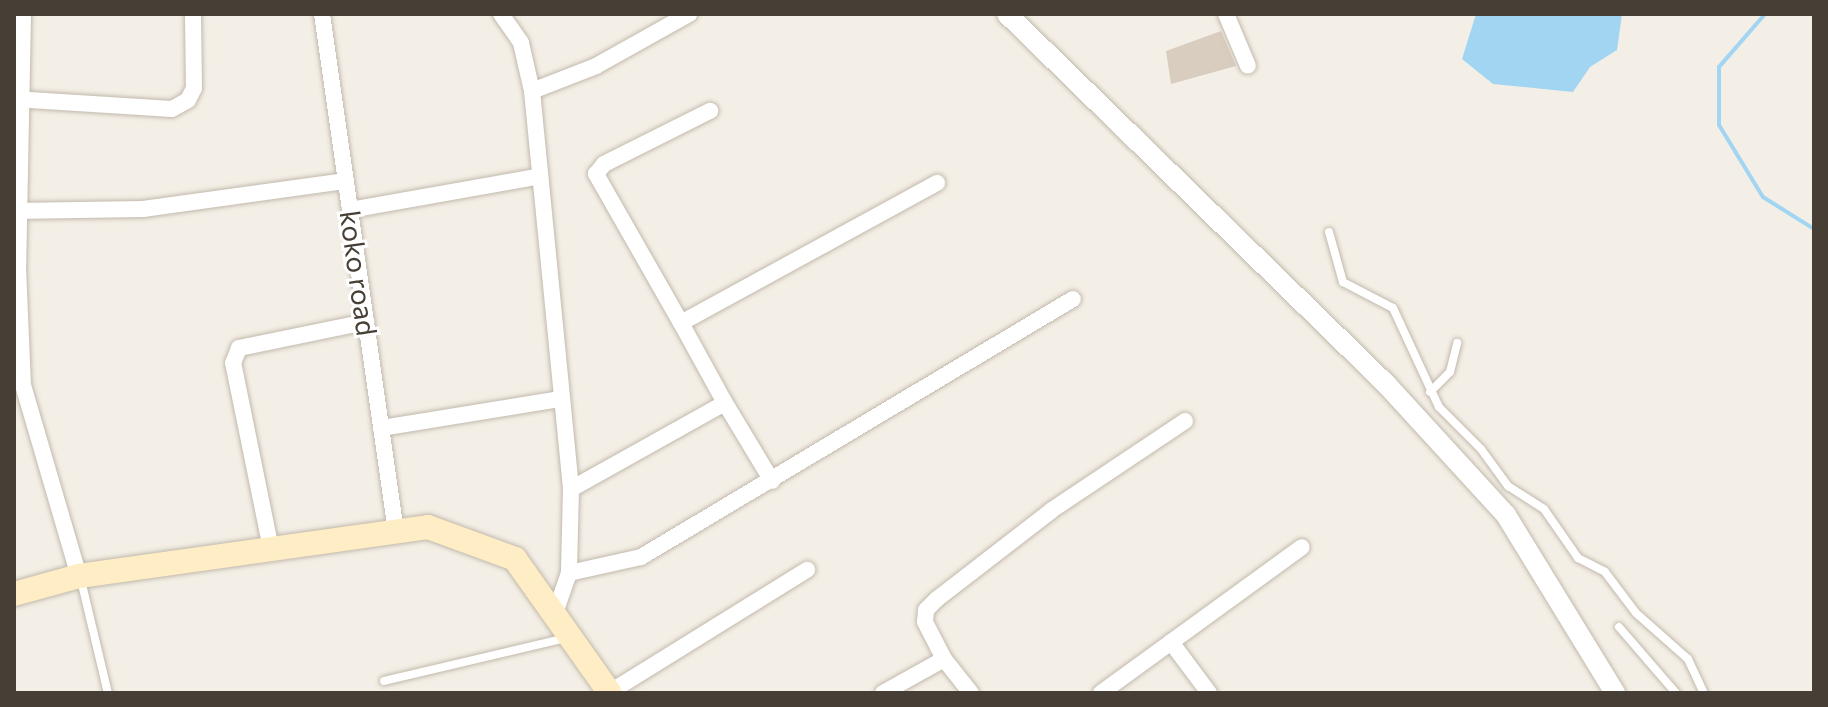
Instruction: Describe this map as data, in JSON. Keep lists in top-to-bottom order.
{
  "streets": {
    "street": ["koko road"]
  }
}
